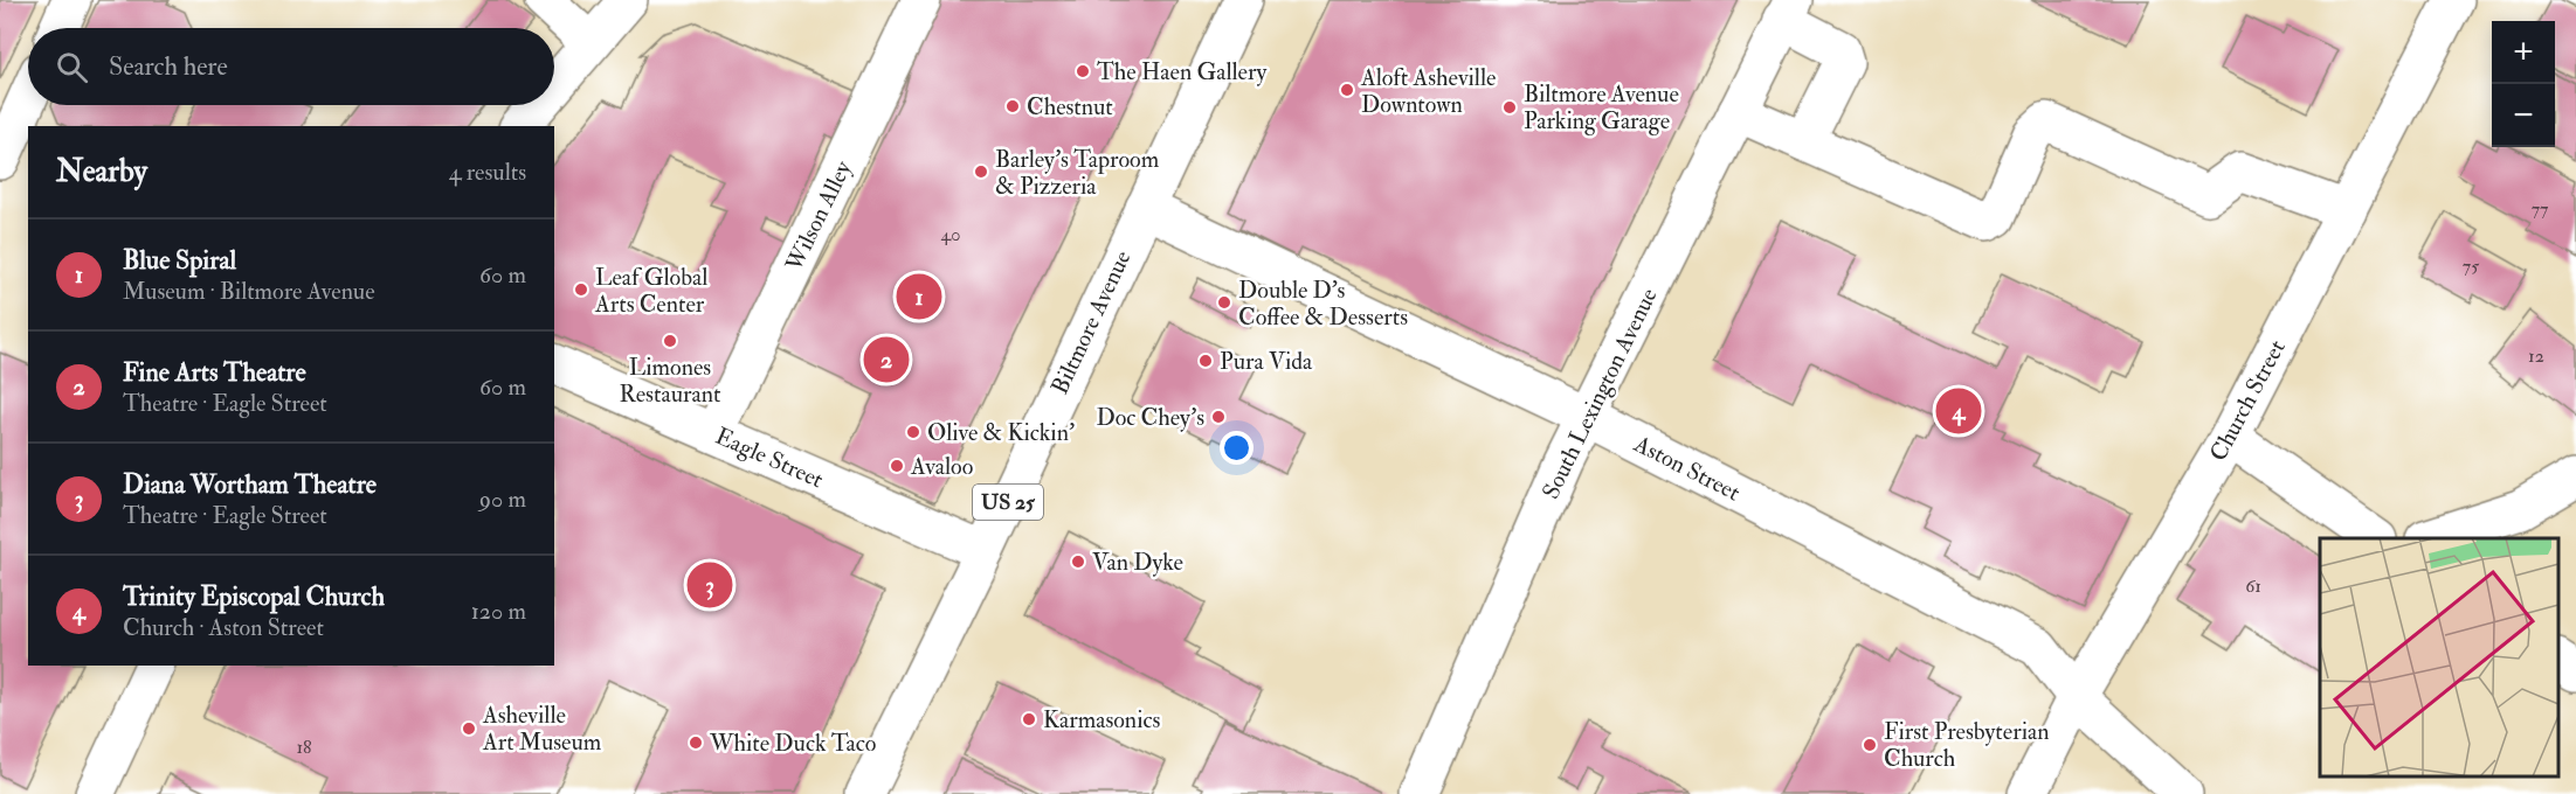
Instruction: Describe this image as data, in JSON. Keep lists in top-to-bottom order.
{
  "streets": {
    "street": [
      "Wilson Alley",
      "Biltmore Avenue",
      "South Lexington Avenue",
      "Church Street",
      "Eagle Street",
      "Aston Street",
      "US 25"
    ]
  },
  "crossings": [
    ["Wilson Alley", "Eagle Street"],
    ["Biltmore Avenue", "Eagle Street"],
    ["Biltmore Avenue", "Aston Street"],
    ["South Lexington Avenue", "Aston Street"],
    ["Church Street", "Aston Street"]
  ],
  "places": [
    "The Haen Gallery",
    "Aloft Asheville Downtown",
    "Chestnut",
    "Biltmore Avenue Parking Garage",
    "Barley's Taproom & Pizzeria",
    "Leaf Global Arts Center",
    "Double D's Coffee & Desserts",
    "Limones Restaurant",
    "Pura Vida",
    "Doc Chey's",
    "Olive & Kickin'",
    "Avaloo",
    "Van Dyke",
    "Karmasonics",
    "Asheville Art Museum",
    "White Duck Taco",
    "First Presbyterian Church"
  ],
  "house_numbers": [
    "77",
    "40",
    "75",
    "12",
    "61",
    "18"
  ],
  "page": {
    "map_buttons": ["+", "−"],
    "search": "Search here",
    "heading": ["Nearby", "4 results"],
    "list": [
      {
        "mark": "1",
        "name": "Blue Spiral",
        "note": "Museum · Biltmore Avenue",
        "value": "60 m"
      },
      {
        "mark": "2",
        "name": "Fine Arts Theatre",
        "note": "Theatre · Eagle Street",
        "value": "60 m"
      },
      {
        "mark": "3",
        "name": "Diana Wortham Theatre",
        "note": "Theatre · Eagle Street",
        "value": "90 m"
      },
      {
        "mark": "4",
        "name": "Trinity Episcopal Church",
        "note": "Church · Aston Street",
        "value": "120 m"
      }
    ],
    "pins": [
      "1",
      "2",
      "4",
      "3"
    ]
  }
}
